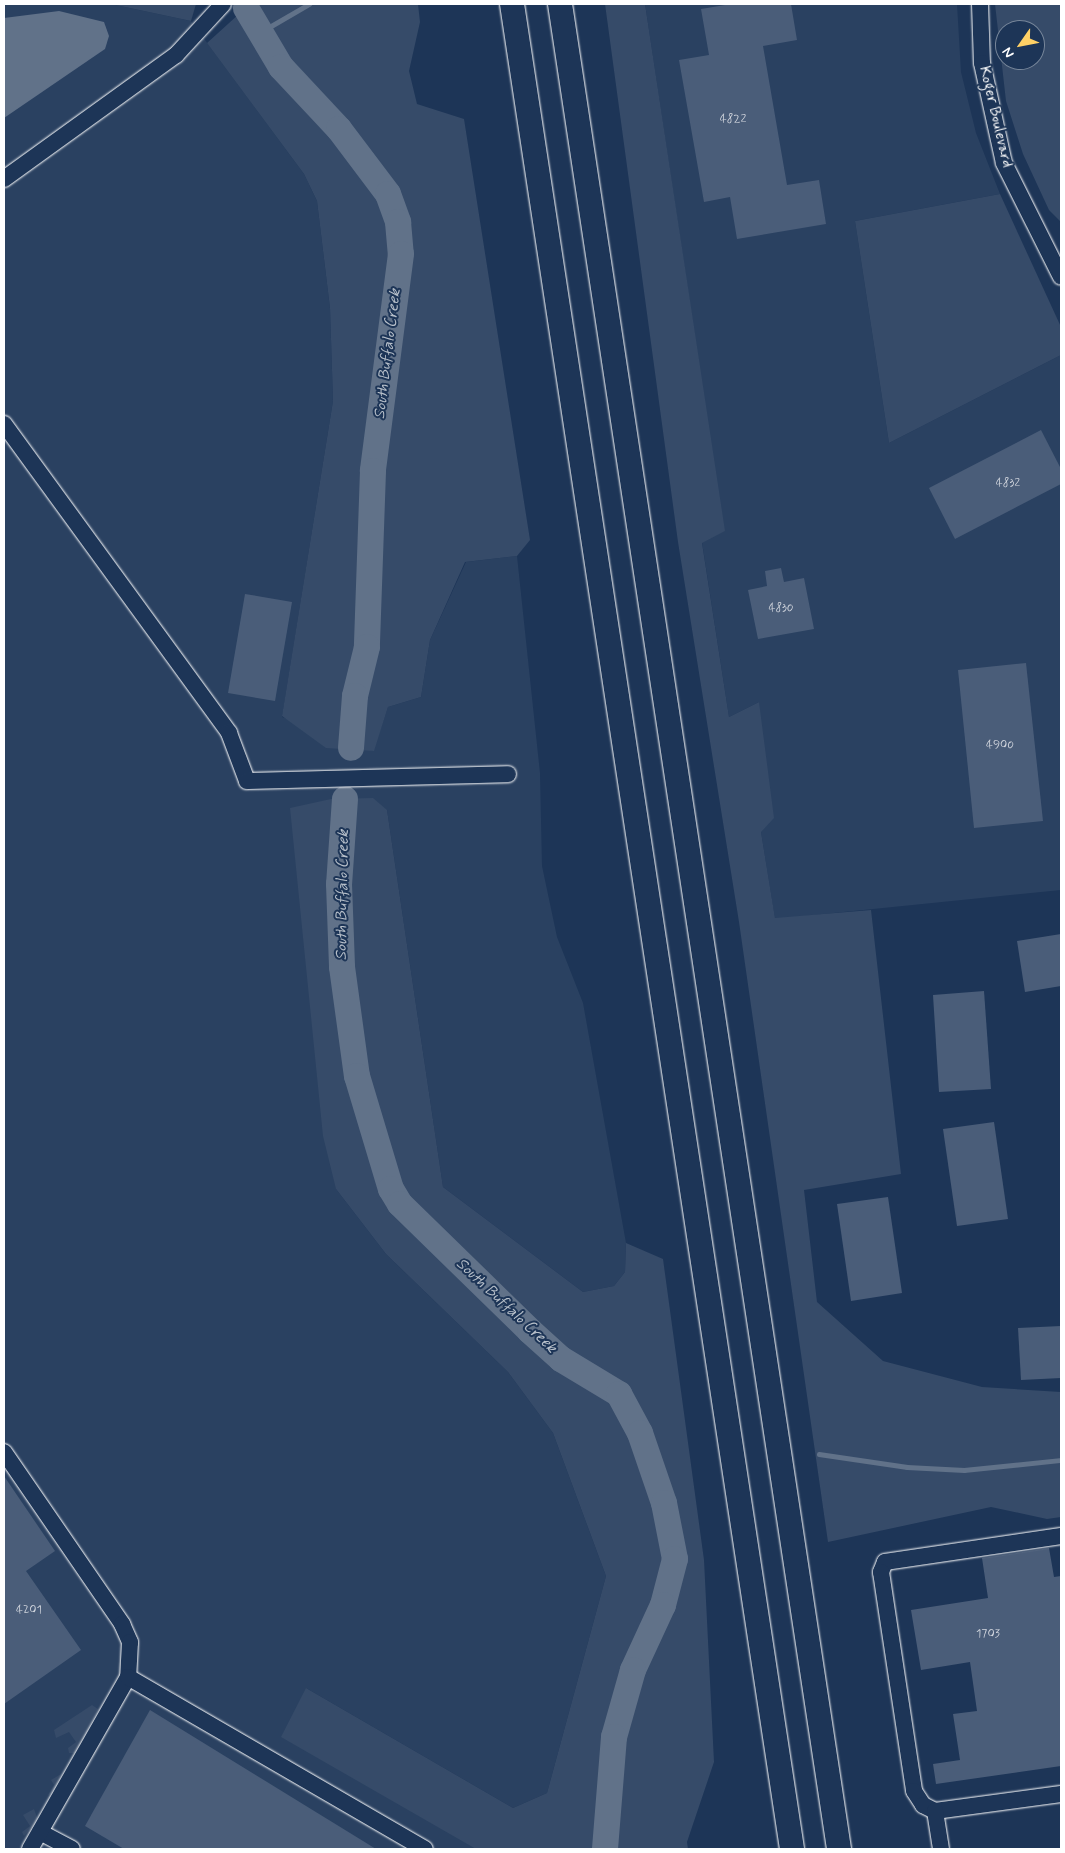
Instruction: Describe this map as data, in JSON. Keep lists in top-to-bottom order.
{
  "streets": {
    "street": ["Koger Boulevard"]
  },
  "water": ["South Buffalo Creek"],
  "house_numbers": [
    "4822",
    "4832",
    "4830",
    "4900",
    "4201",
    "1703"
  ],
  "north": "bottom left"
}
